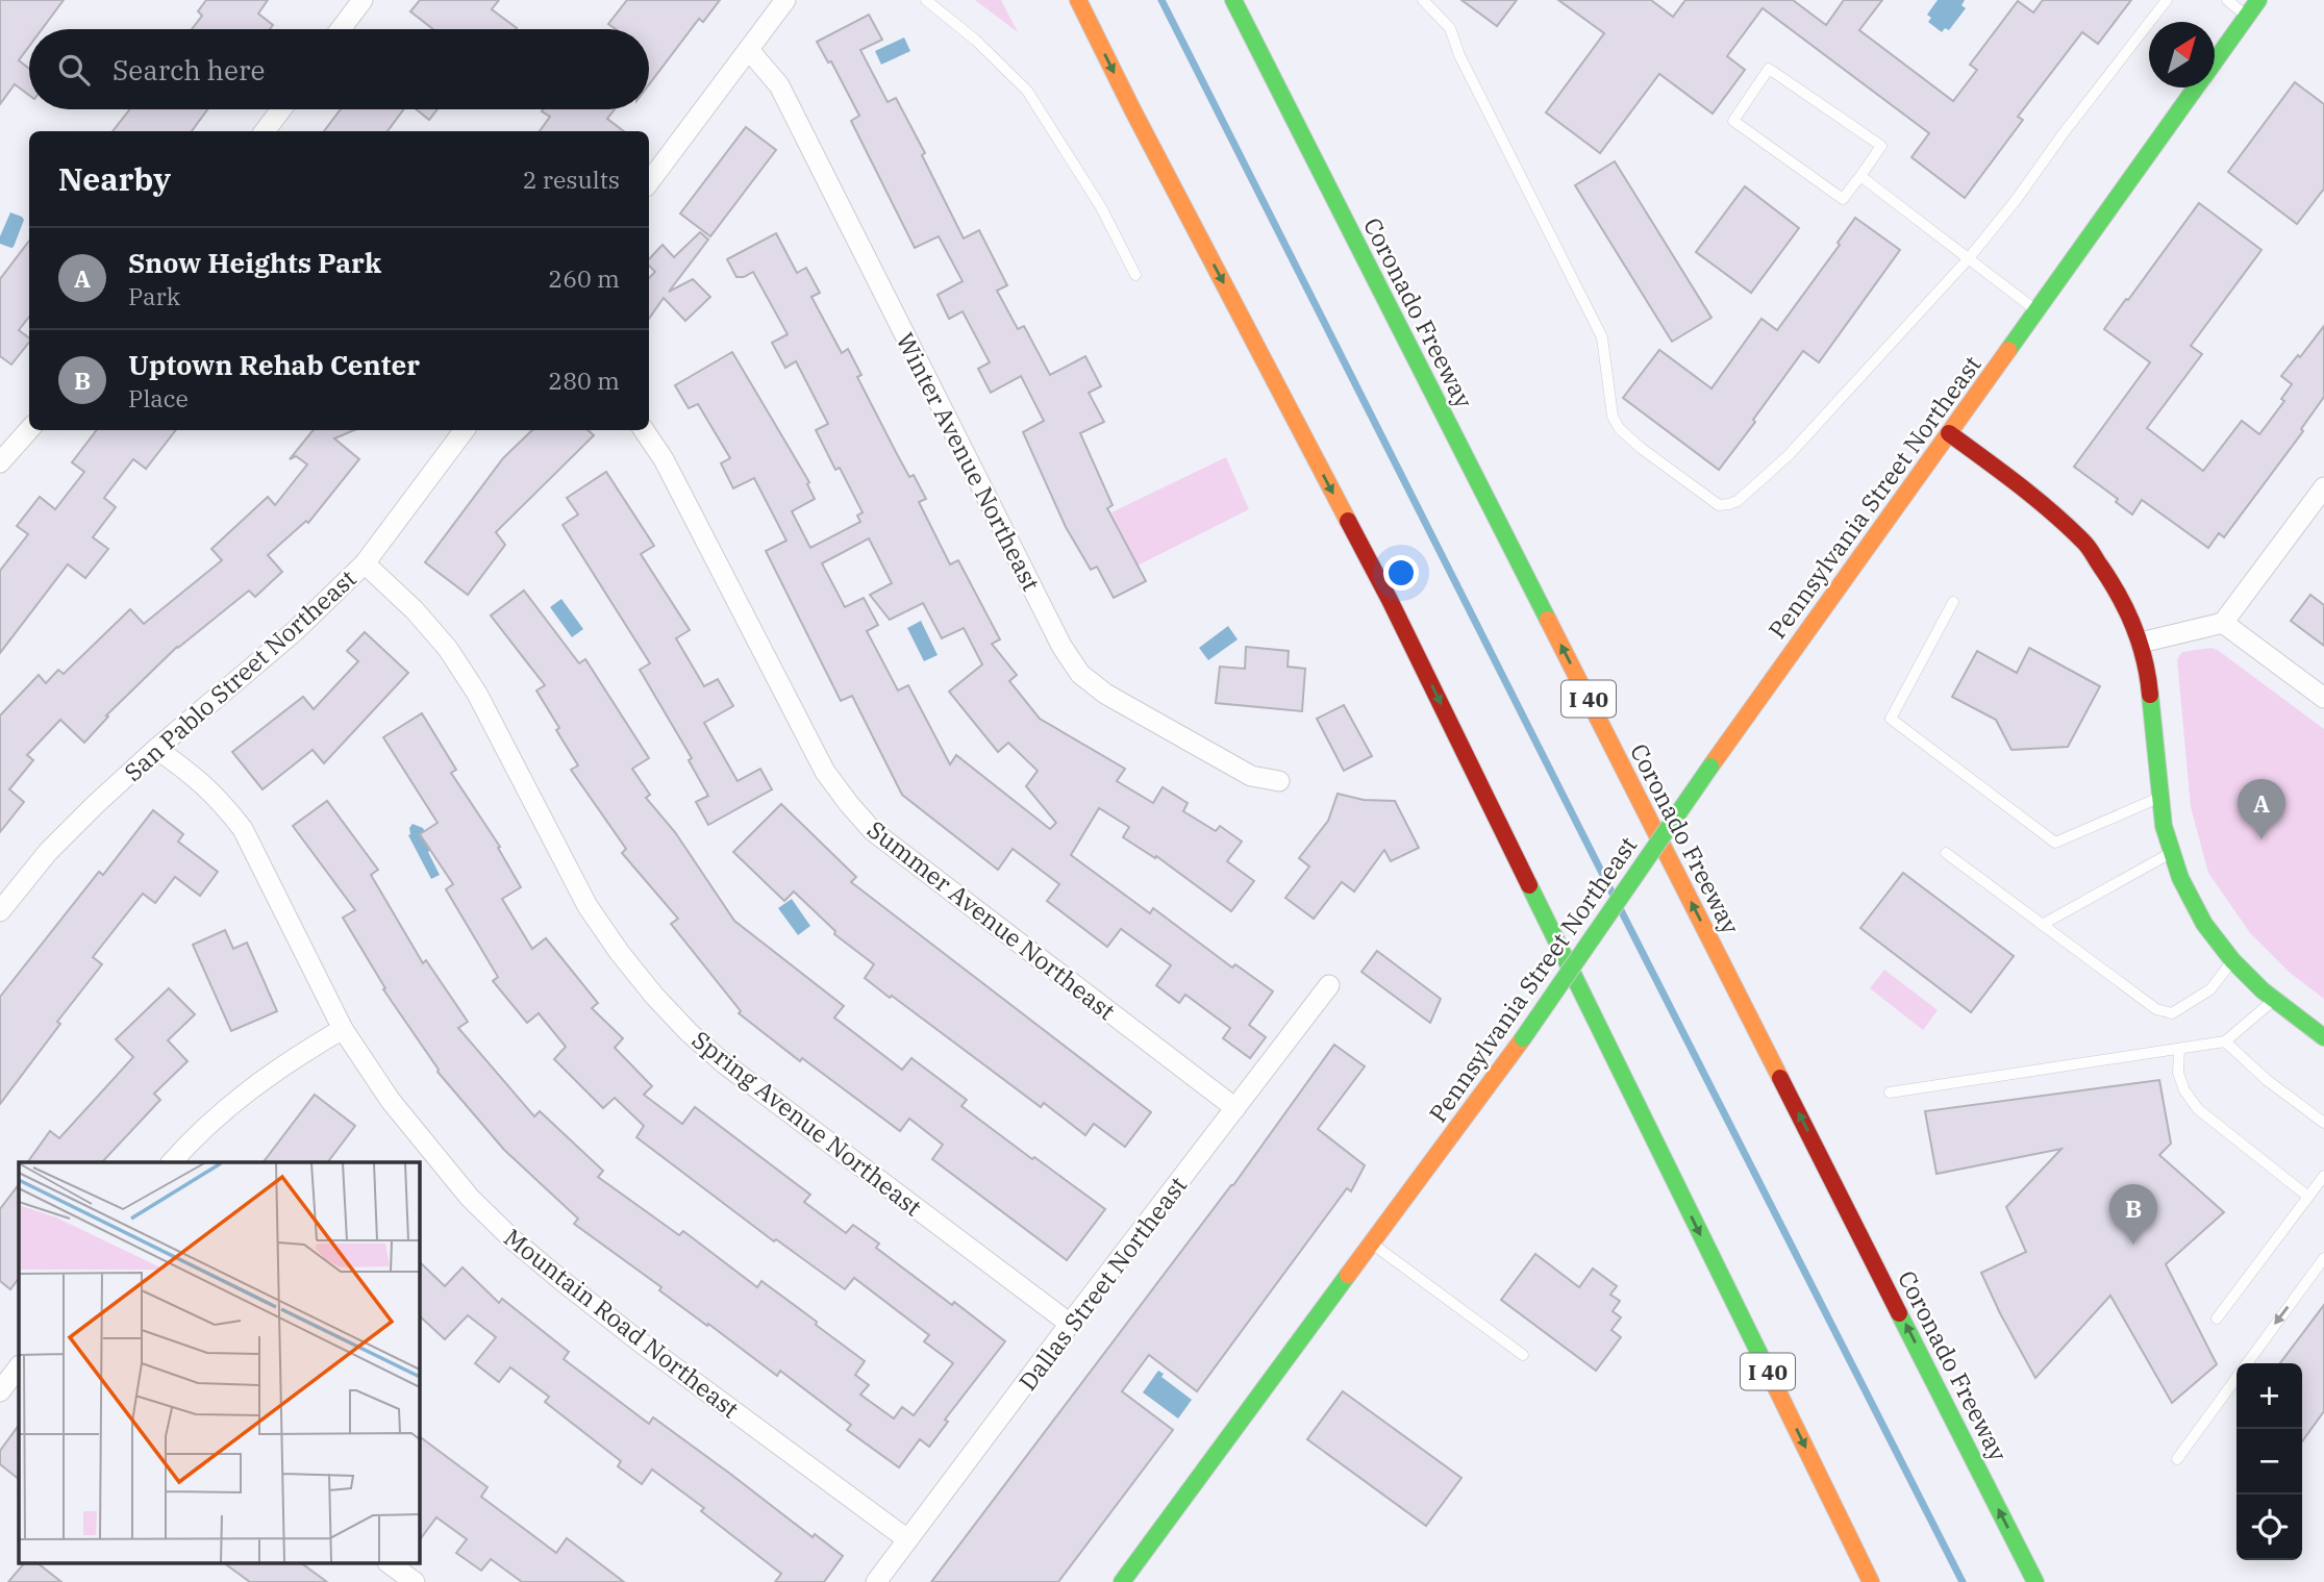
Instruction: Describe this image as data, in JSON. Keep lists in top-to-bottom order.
{
  "streets": {
    "main road": ["Coronado Freeway", "Pennsylvania Street Northeast", "I 40"],
    "street": [
      "Winter Avenue Northeast",
      "San Pablo Street Northeast",
      "Summer Avenue Northeast",
      "Spring Avenue Northeast",
      "Dallas Street Northeast",
      "Mountain Road Northeast"
    ]
  },
  "crossings": [
    ["San Pablo Street Northeast", "Spring Avenue Northeast"],
    ["San Pablo Street Northeast", "Mountain Road Northeast"],
    ["Summer Avenue Northeast", "Dallas Street Northeast"],
    ["Spring Avenue Northeast", "Dallas Street Northeast"],
    ["Dallas Street Northeast", "Mountain Road Northeast"]
  ],
  "north": "top right",
  "page": {
    "search": "Search here",
    "heading": ["Nearby", "2 results"],
    "list": [
      {
        "mark": "A",
        "name": "Snow Heights Park",
        "note": "Park",
        "value": "260 m"
      },
      {
        "mark": "B",
        "name": "Uptown Rehab Center",
        "note": "Place",
        "value": "280 m"
      }
    ],
    "pins": ["A", "B"],
    "map_buttons": ["+", "−"]
  }
}
